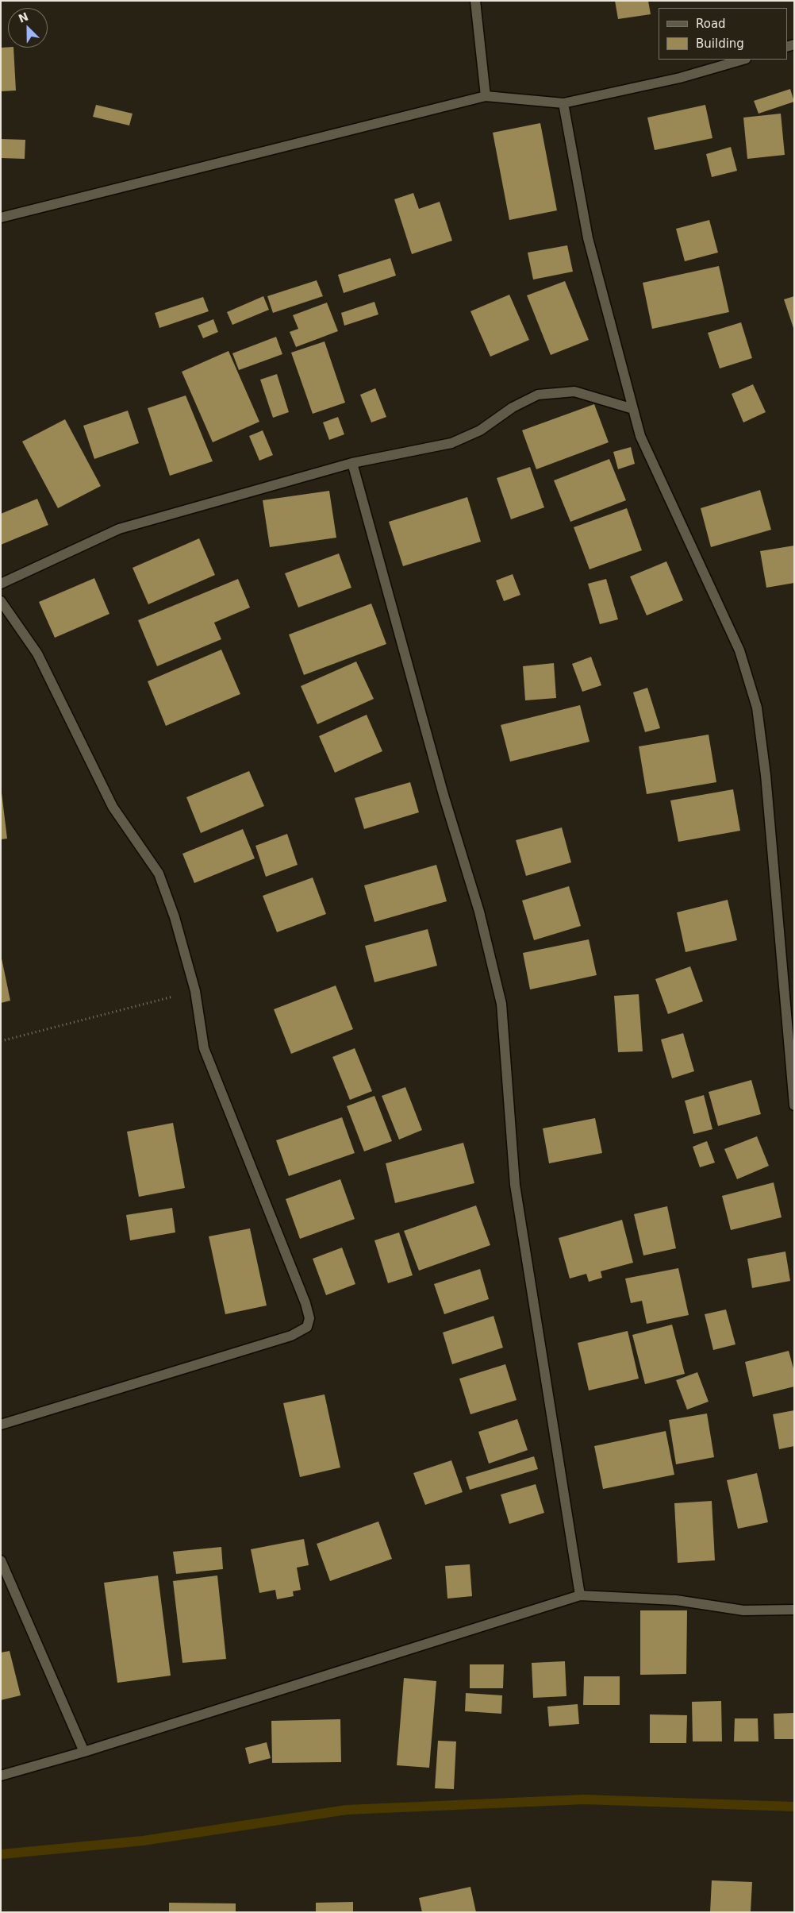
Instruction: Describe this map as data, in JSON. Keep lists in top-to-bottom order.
{
  "legend": ["Road", "Building"],
  "north": "top left"
}
